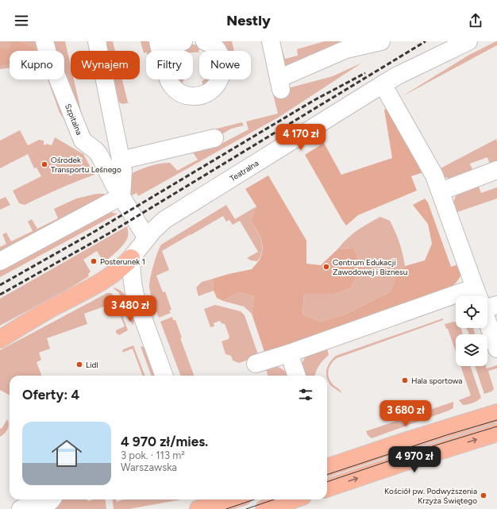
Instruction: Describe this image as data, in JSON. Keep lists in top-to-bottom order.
{
  "streets": {
    "street": ["Szpitalna", "Teatralna"]
  },
  "crossings": [
    ["Szpitalna", "Teatralna"]
  ],
  "places": [
    "Ośrodek Transportu Leśnego",
    "Posterunek 1",
    "Centrum Edukacji Zawodowej i Biznesu",
    "Lidl",
    "Hala sportowa",
    "Kościół pw. Podwyższenia Krzyża Świętego"
  ],
  "page": {
    "header": "Nestly",
    "chip": [
      "Kupno",
      "Wynajem",
      "Filtry",
      "Nowe"
    ],
    "price": [
      "4 170 zł",
      "3 480 zł",
      "3 680 zł",
      "4 970 zł"
    ],
    "heading": "Oferty: 4",
    "list": [
      {
        "name": "4 970 zł/mies.",
        "note": "3 pok. · 113 m² · Warszawska"
      }
    ]
  }
}
